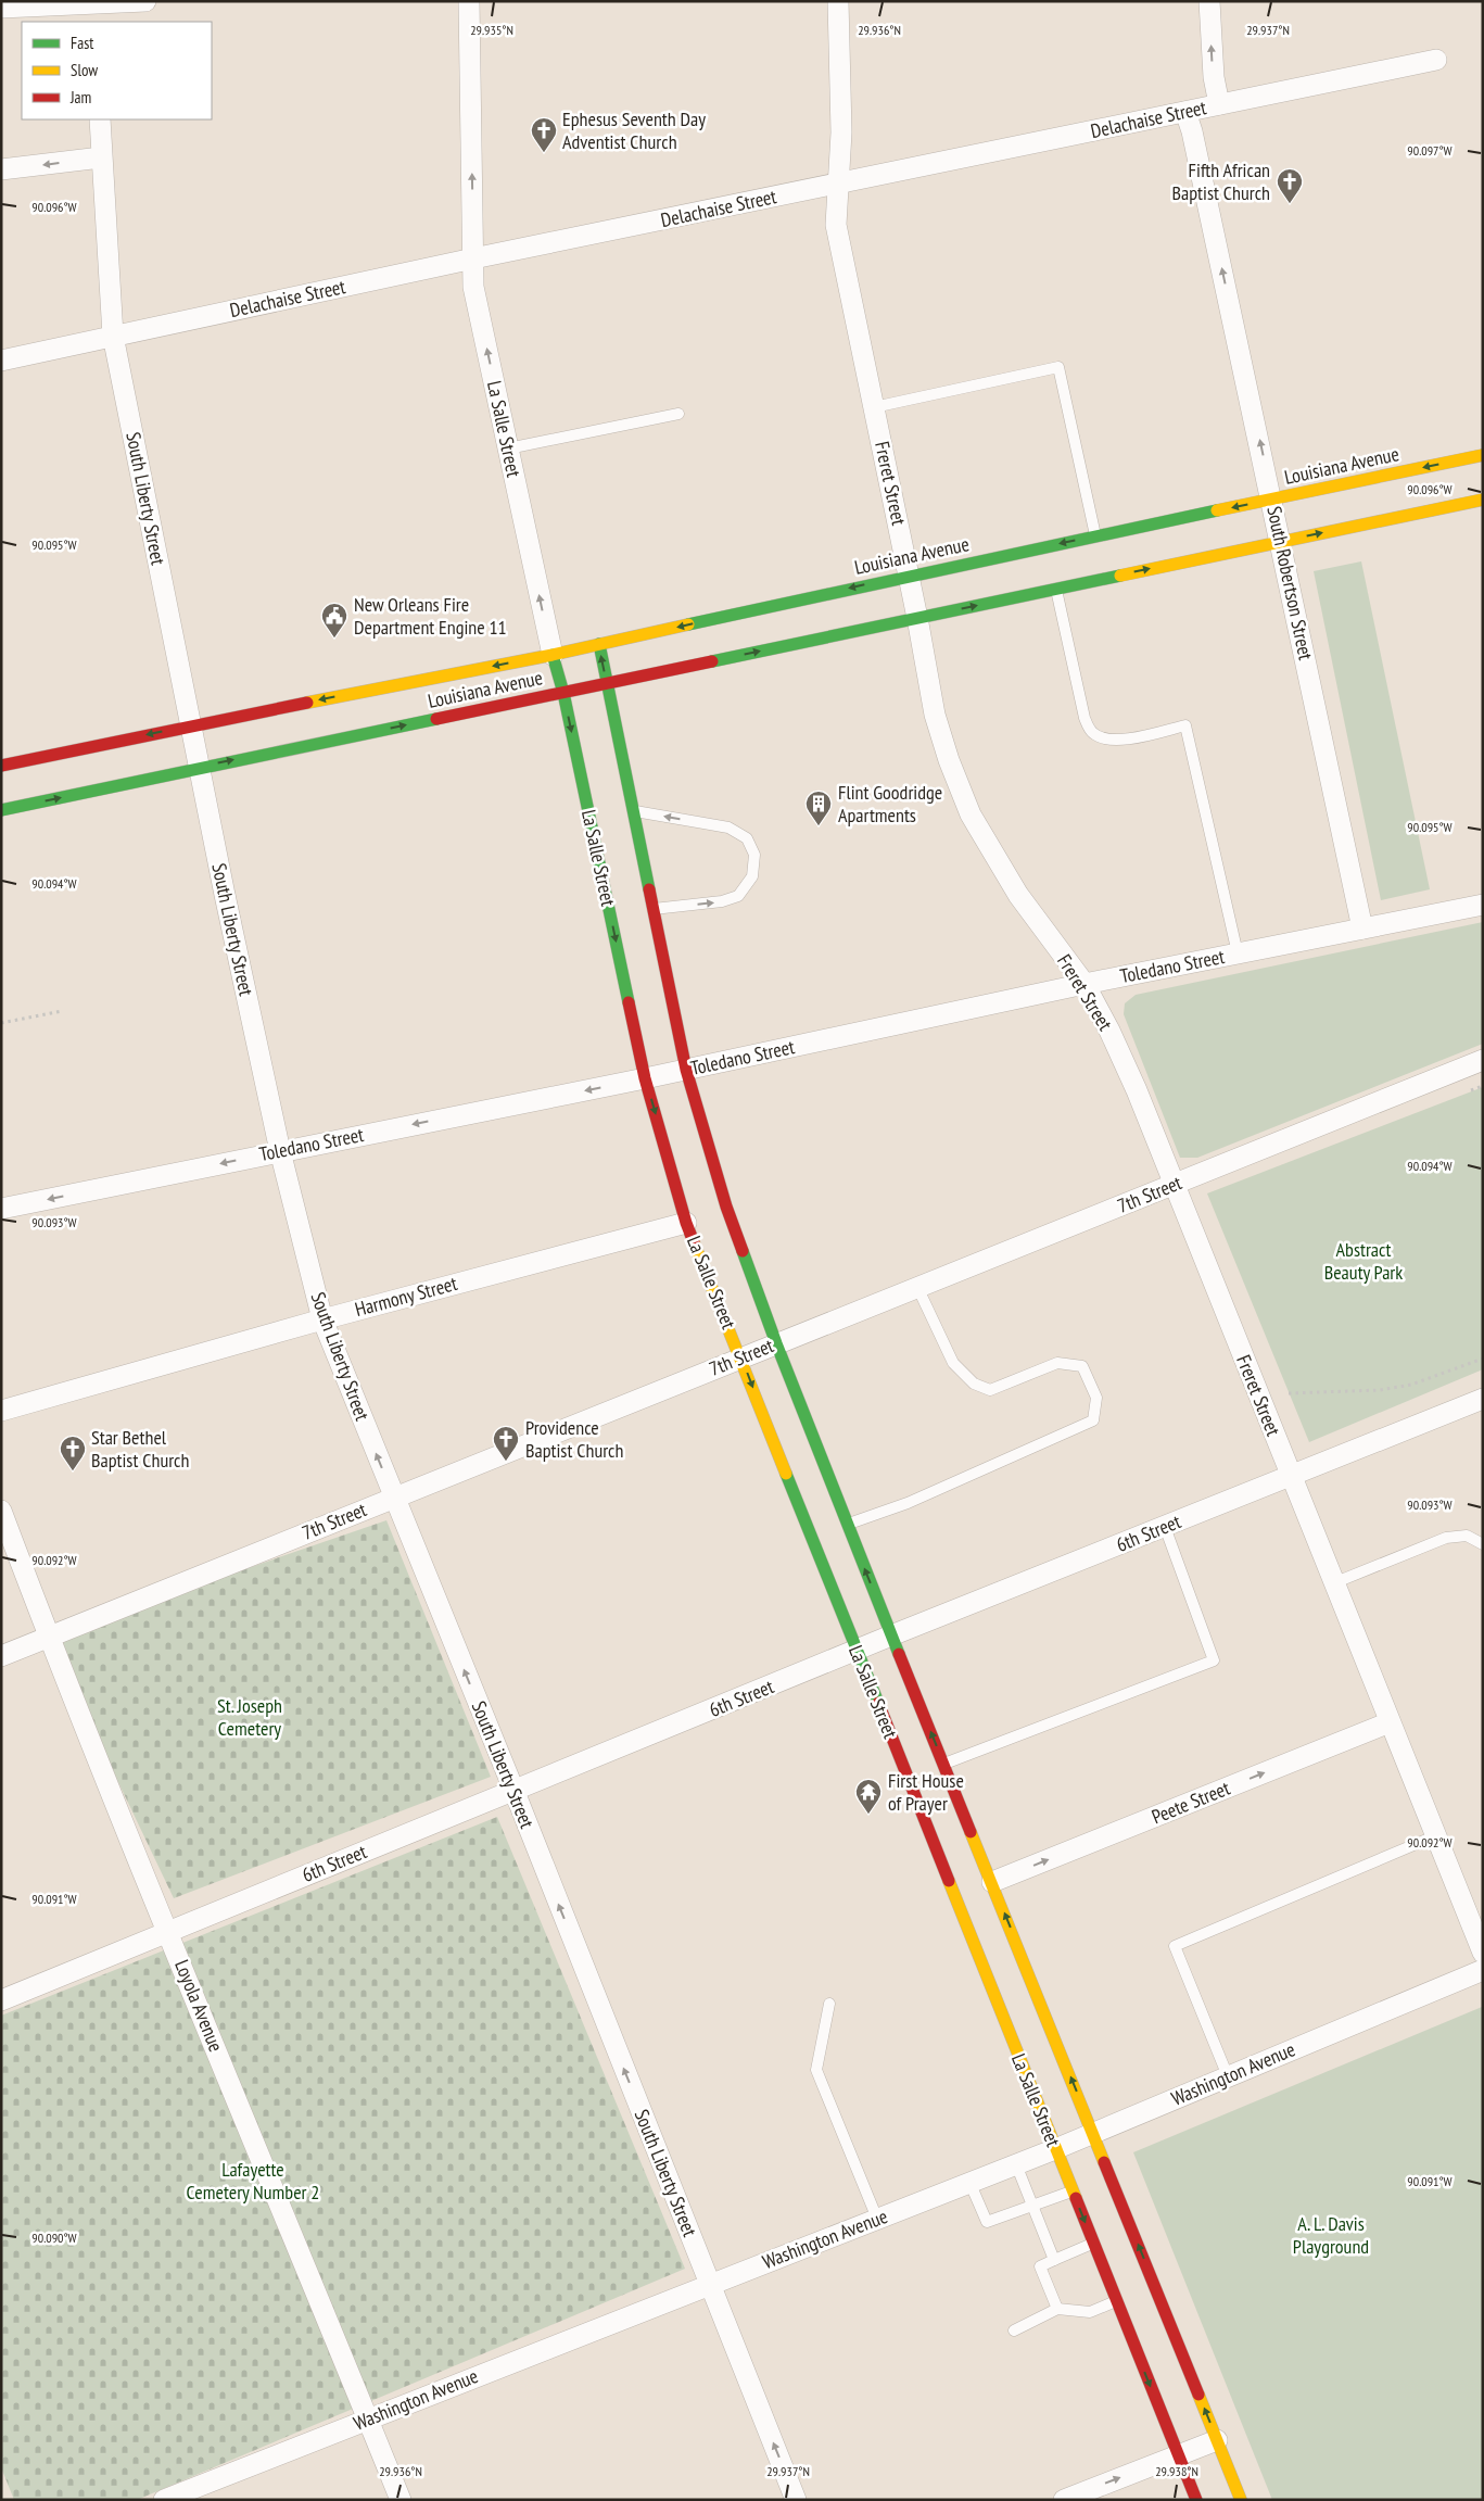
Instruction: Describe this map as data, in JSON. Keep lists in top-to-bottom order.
{
  "streets": {
    "street": [
      "Delachaise Street",
      "La Salle Street",
      "Louisiana Avenue",
      "Freret Street",
      "South Liberty Street",
      "South Robertson Street",
      "Toledano Street",
      "7th Street",
      "Harmony Street",
      "6th Street",
      "Peete Street",
      "Loyola Avenue",
      "Washington Avenue"
    ]
  },
  "crossings": [
    ["Delachaise Street", "La Salle Street"],
    ["Delachaise Street", "Freret Street"],
    ["Delachaise Street", "South Liberty Street"],
    ["Delachaise Street", "South Robertson Street"],
    ["La Salle Street", "Louisiana Avenue"],
    ["La Salle Street", "Toledano Street"],
    ["La Salle Street", "7th Street"],
    ["La Salle Street", "Harmony Street"],
    ["La Salle Street", "6th Street"],
    ["La Salle Street", "Peete Street"],
    ["La Salle Street", "Washington Avenue"],
    ["Louisiana Avenue", "Freret Street"],
    ["Louisiana Avenue", "South Liberty Street"],
    ["Louisiana Avenue", "South Robertson Street"],
    ["Freret Street", "Toledano Street"],
    ["Freret Street", "7th Street"],
    ["Freret Street", "6th Street"],
    ["Freret Street", "Peete Street"],
    ["South Liberty Street", "Toledano Street"],
    ["South Liberty Street", "7th Street"],
    ["South Liberty Street", "Harmony Street"],
    ["South Liberty Street", "6th Street"],
    ["South Liberty Street", "Washington Avenue"],
    ["South Robertson Street", "Toledano Street"],
    ["7th Street", "Loyola Avenue"],
    ["6th Street", "Loyola Avenue"],
    ["Loyola Avenue", "Washington Avenue"]
  ],
  "one_way": [
    "South Liberty Street",
    "South Robertson Street",
    "Toledano Street",
    "Peete Street"
  ],
  "parks": [
    "Abstract Beauty Park",
    "St. Joseph Cemetery",
    "Lafayette Cemetery Number 2",
    "A. L. Davis Playground"
  ],
  "places": {
    "church": [
      "Ephesus Seventh Day Adventist Church",
      "Fifth African Baptist Church",
      "Providence Baptist Church",
      "Star Bethel Baptist Church"
    ],
    "public building": ["New Orleans Fire Department Engine 11"],
    "building": ["Flint Goodridge Apartments"],
    "temple": ["First House of Prayer"]
  },
  "legend": ["Fast", "Slow", "Jam"],
  "coordinates": [
    "29.935°N",
    "29.936°N",
    "29.937°N",
    "90.097°W",
    "90.096°W",
    "90.095°W",
    "90.094°W",
    "90.093°W",
    "90.092°W",
    "90.091°W",
    "90.090°W",
    "29.938°N"
  ]
}
